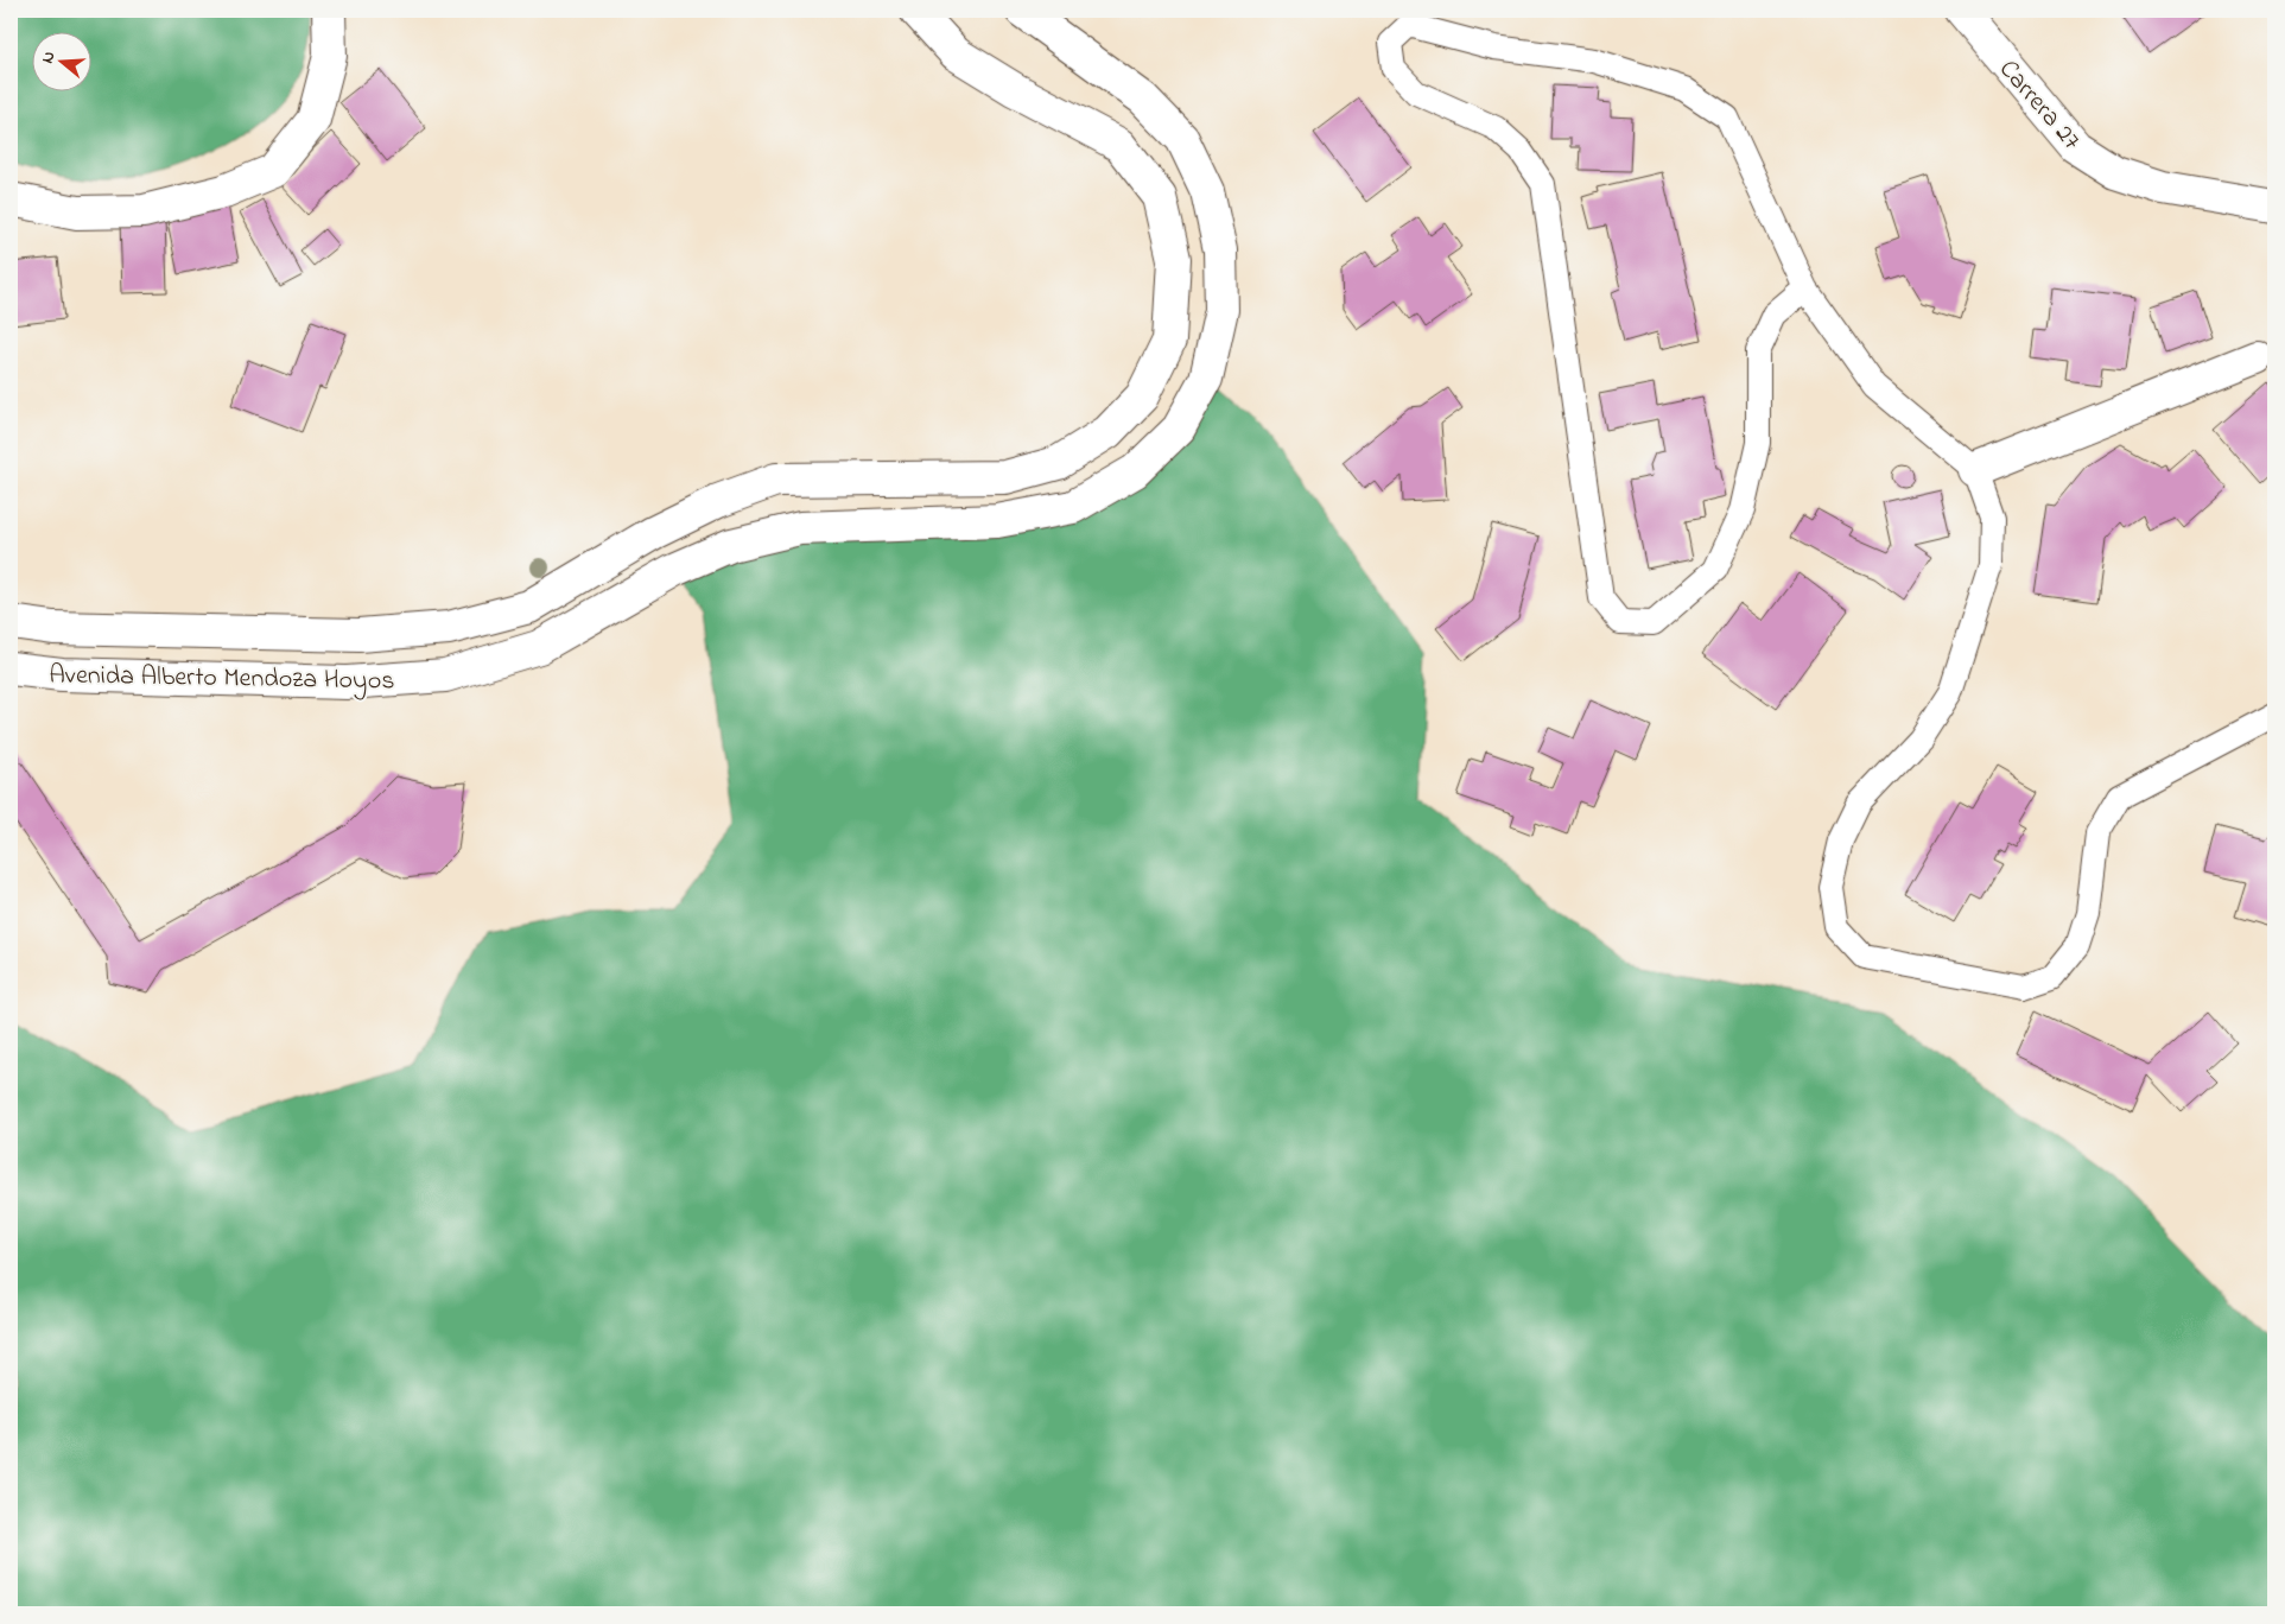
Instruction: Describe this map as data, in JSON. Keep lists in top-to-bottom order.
{
  "streets": {
    "main road": ["Carrera 27", "Avenida Alberto Mendoza Hoyos"]
  },
  "north": "left"
}
